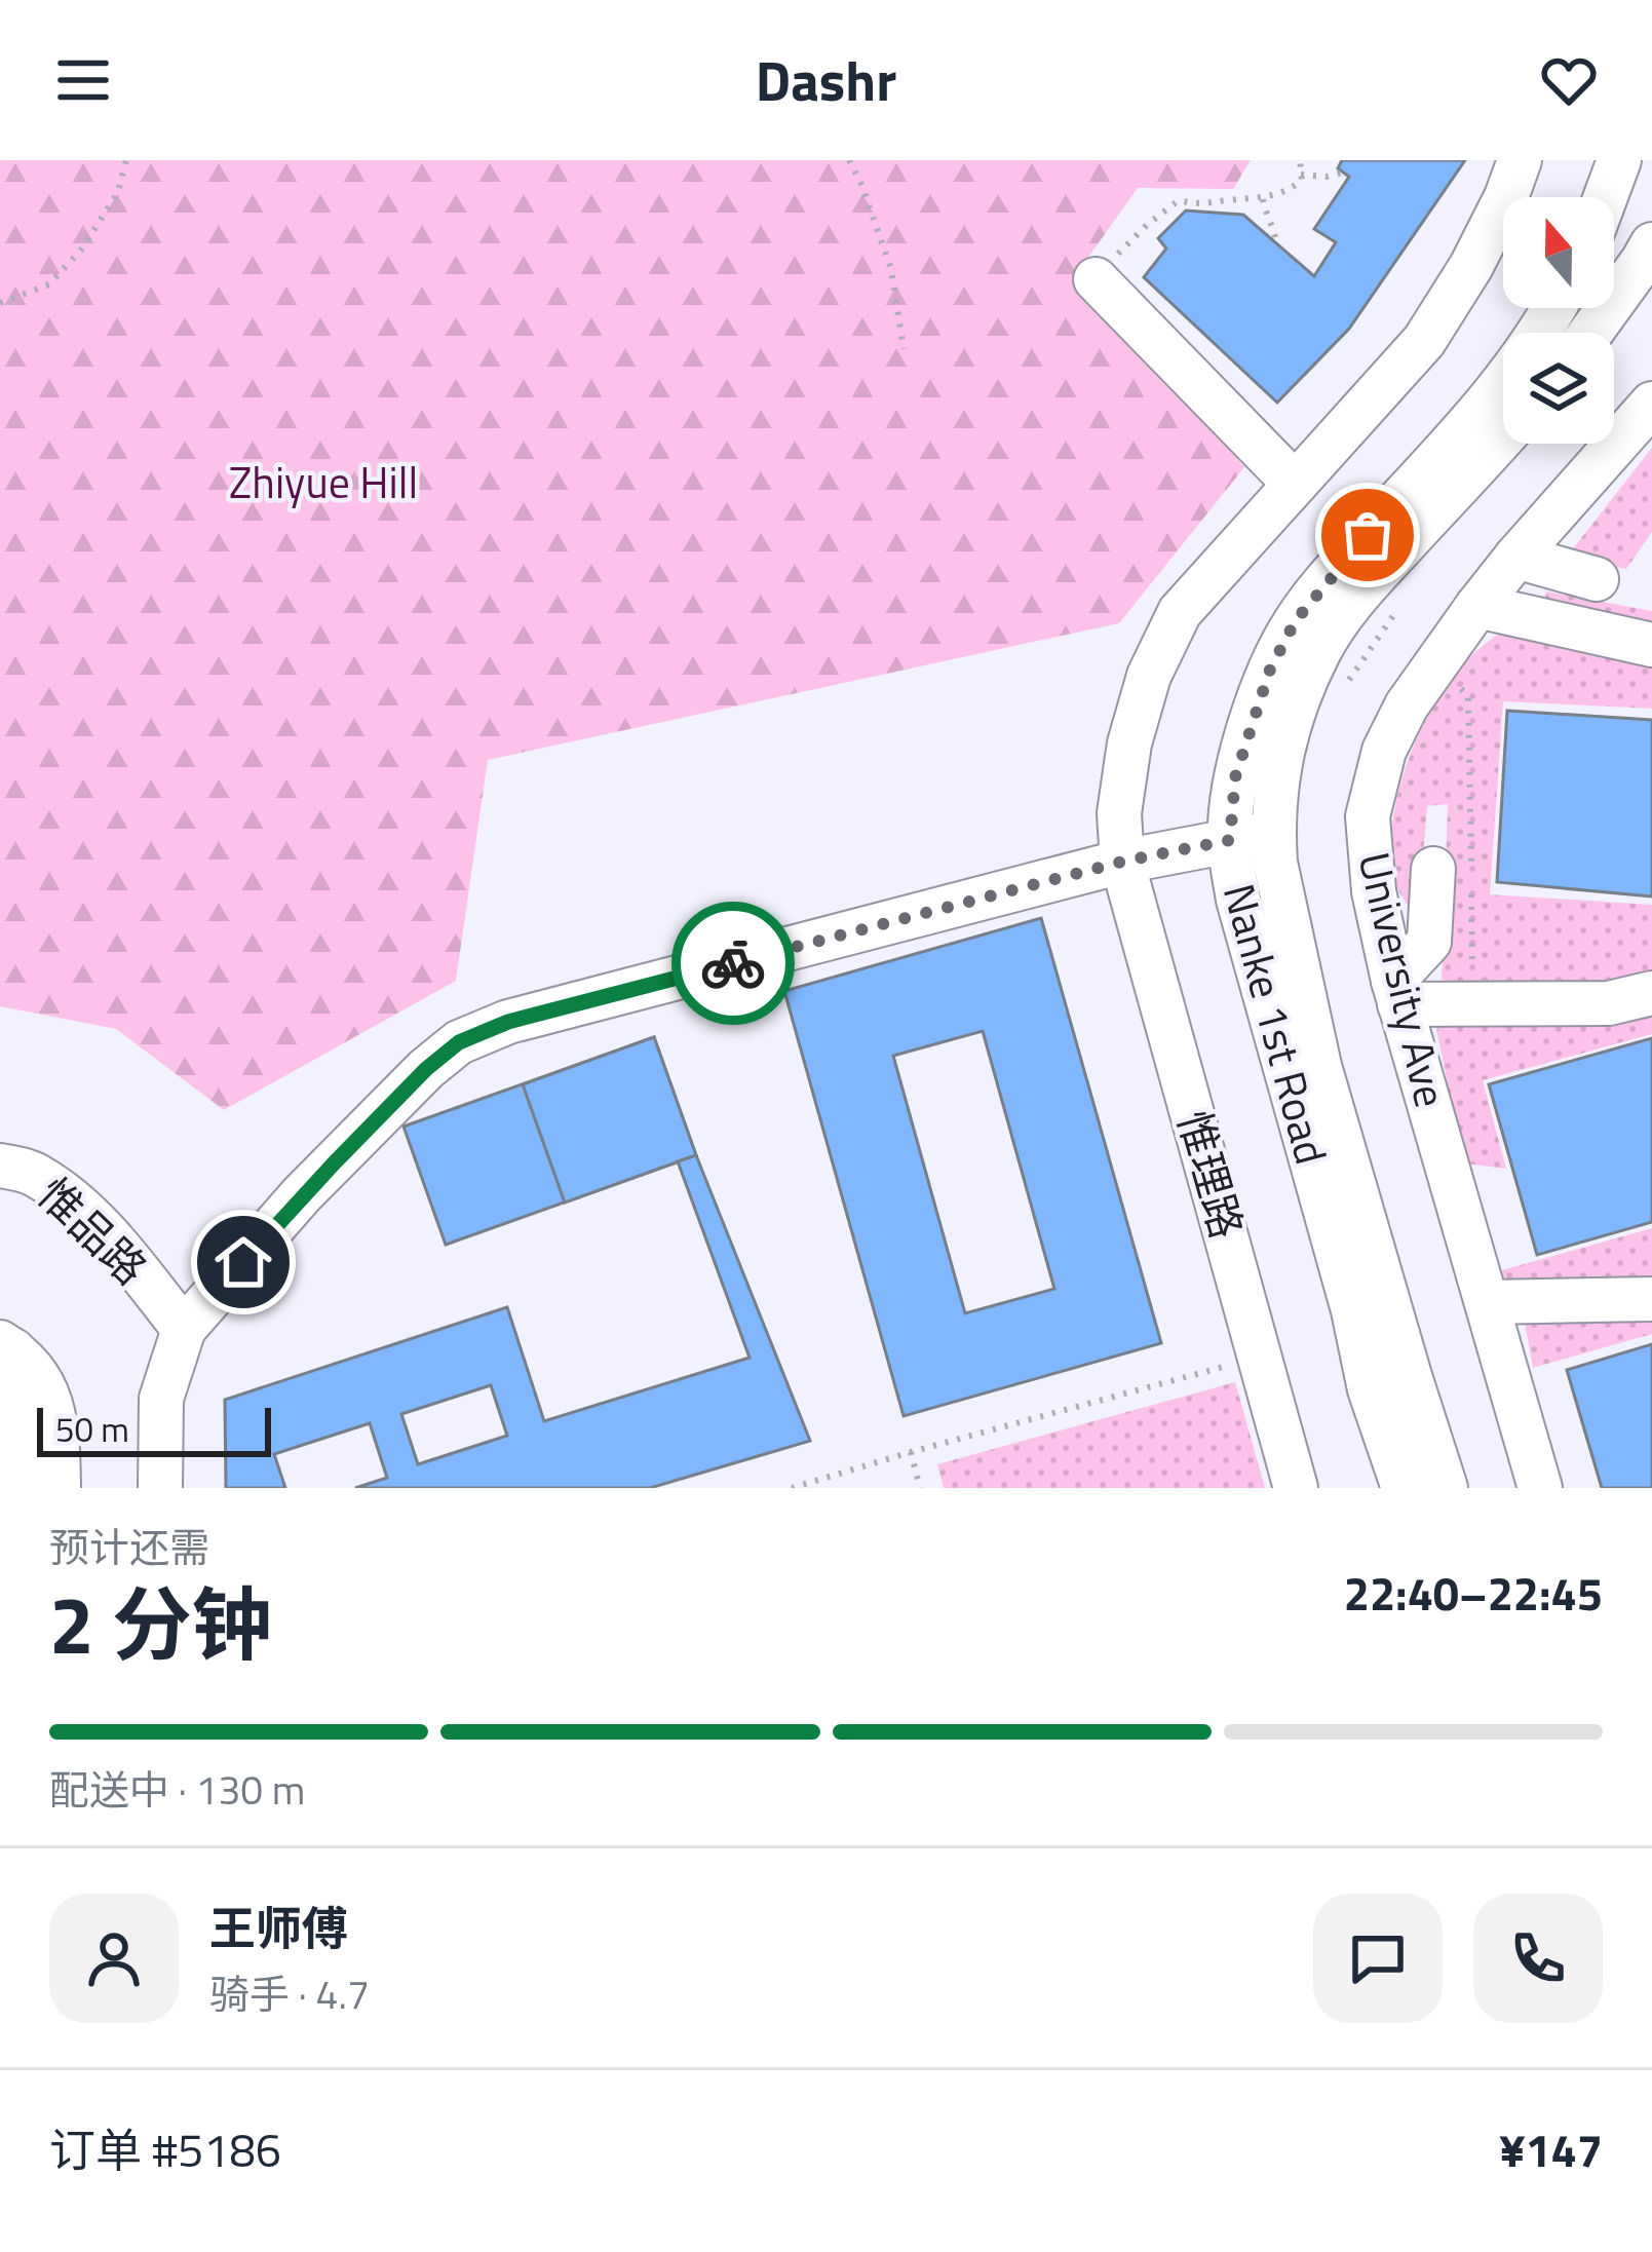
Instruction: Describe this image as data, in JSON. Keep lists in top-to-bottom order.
{
  "streets": {
    "street": [
      "University Ave",
      "Nanke 1st Road",
      "惟理路",
      "惟品路"
    ]
  },
  "parks": ["Zhiyue Hill"],
  "scale_bar": "50 m",
  "north": "top",
  "page": {
    "header": "Dashr",
    "scale": "50 m",
    "heading": ["2 分钟", "预计还需", "22:40–22:45"],
    "panel": [
      "王师傅",
      "骑手 · 4.7",
      "订单 #5186",
      "¥147"
    ],
    "bar": "配送中 · 130 m"
  }
}
